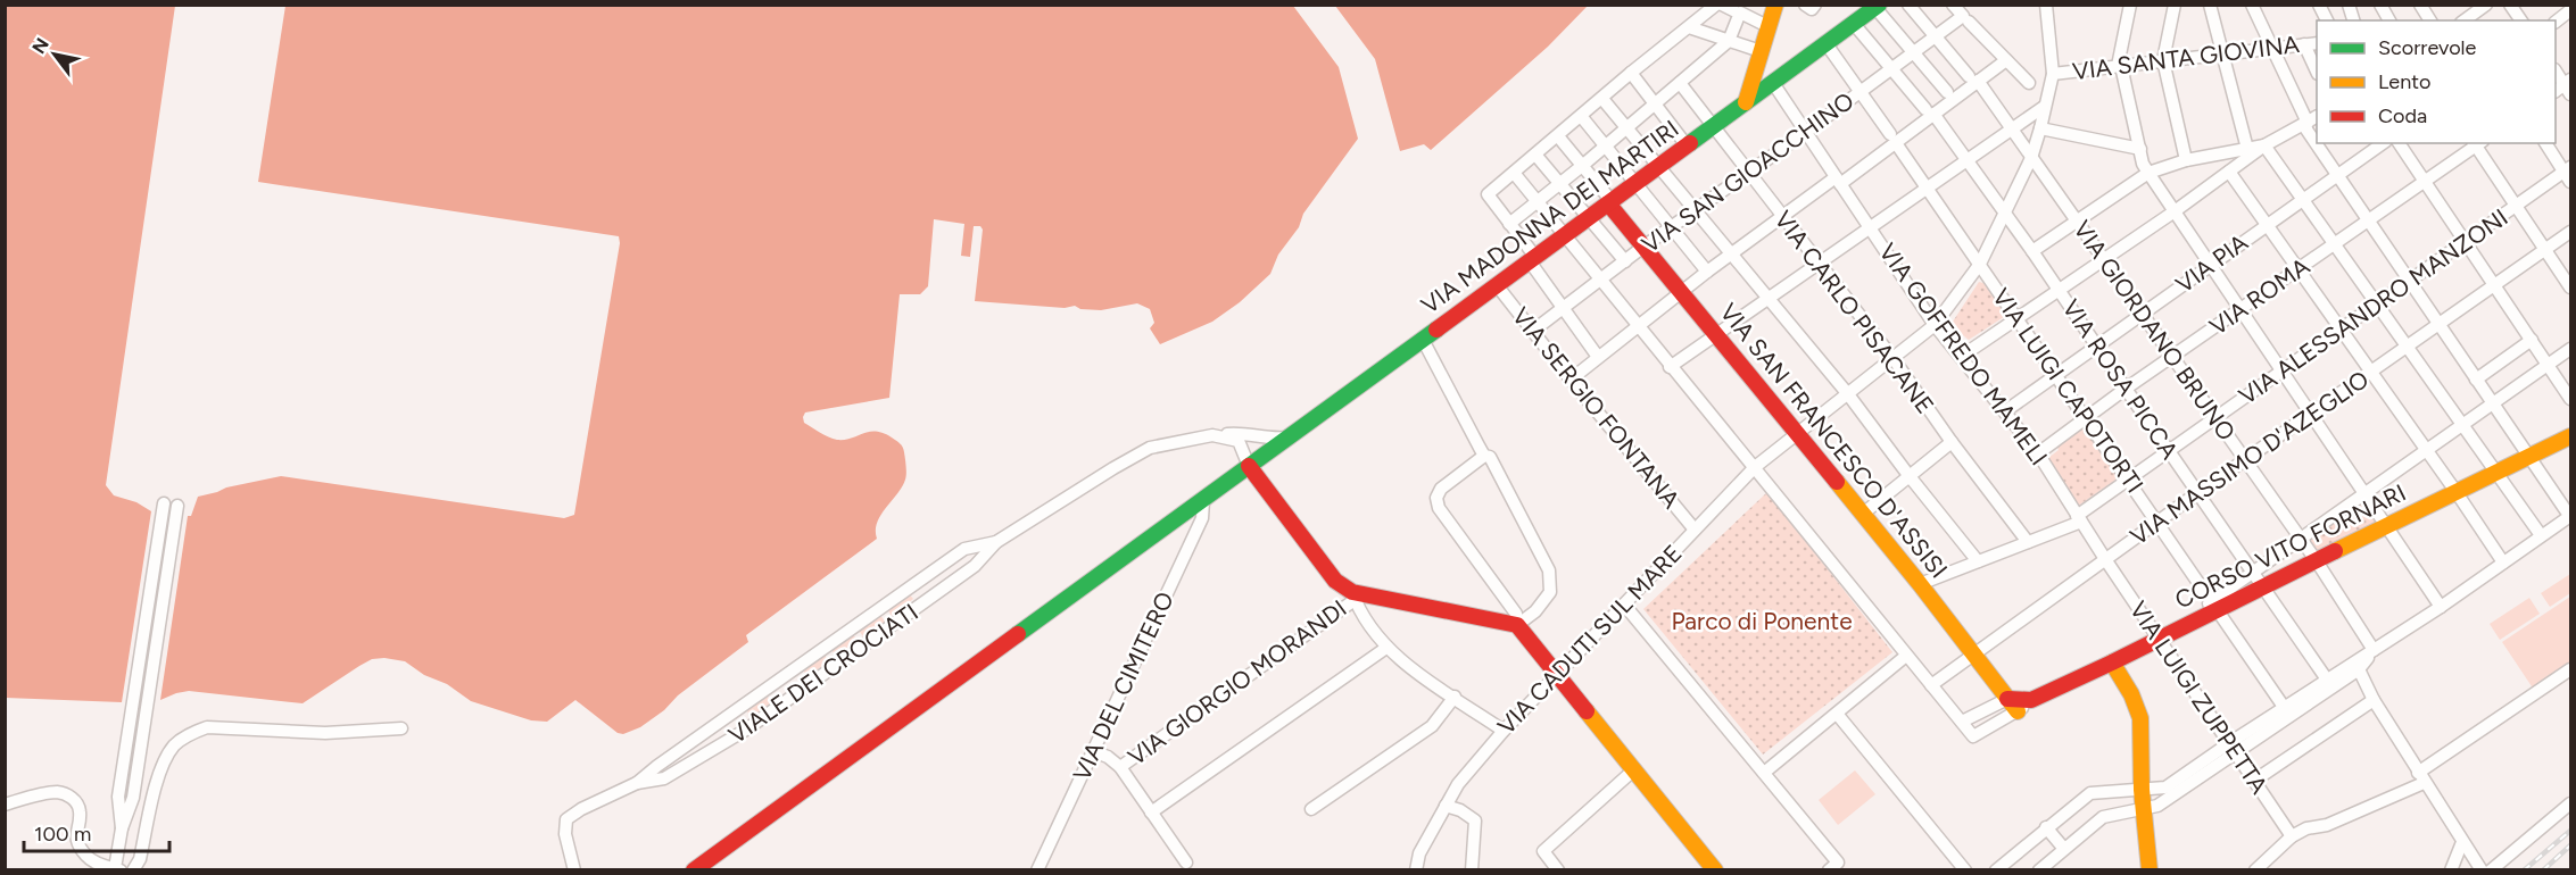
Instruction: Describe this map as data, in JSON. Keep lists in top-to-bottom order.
{
  "streets": {
    "street": [
      "VIA SANTA GIOVINA",
      "VIA SAN GIOACCHINO",
      "VIA MADONNA DEI MARTIRI",
      "VIA PIA",
      "VIA ROMA",
      "VIA ALESSANDRO MANZONI",
      "VIA CARLO PISACANE",
      "VIA GIORDANO BRUNO",
      "VIA GOFFREDO MAMELI",
      "VIA ROSA PICCA",
      "VIA LUIGI CAPOTORTI",
      "VIA SERGIO FONTANA",
      "VIA SAN FRANCESCO D'ASSISI",
      "VIA MASSIMO D'AZEGLIO",
      "CORSO VITO FORNARI",
      "VIA CADUTI SUL MARE",
      "VIALE DEI CROCIATI",
      "VIA GIORGIO MORANDI",
      "VIA DEL CIMITERO",
      "VIA LUIGI ZUPPETTA"
    ]
  },
  "crossings": [
    ["VIA SANTA GIOVINA", "VIA CADUTI SUL MARE"],
    ["VIA SAN GIOACCHINO", "VIA CARLO PISACANE"],
    ["VIA SAN GIOACCHINO", "VIA GIORDANO BRUNO"],
    ["VIA SAN GIOACCHINO", "VIA GOFFREDO MAMELI"],
    ["VIA SAN GIOACCHINO", "VIA ROSA PICCA"],
    ["VIA SAN GIOACCHINO", "VIA LUIGI CAPOTORTI"],
    ["VIA SAN GIOACCHINO", "VIA SERGIO FONTANA"],
    ["VIA SAN GIOACCHINO", "VIA SAN FRANCESCO D'ASSISI"],
    ["VIA MADONNA DEI MARTIRI", "VIA CARLO PISACANE"],
    ["VIA MADONNA DEI MARTIRI", "VIA GOFFREDO MAMELI"],
    ["VIA MADONNA DEI MARTIRI", "VIA ROSA PICCA"],
    ["VIA MADONNA DEI MARTIRI", "VIA LUIGI CAPOTORTI"],
    ["VIA MADONNA DEI MARTIRI", "VIA SERGIO FONTANA"],
    ["VIA MADONNA DEI MARTIRI", "VIA SAN FRANCESCO D'ASSISI"],
    ["VIA MADONNA DEI MARTIRI", "VIALE DEI CROCIATI"],
    ["VIA MADONNA DEI MARTIRI", "VIA DEL CIMITERO"],
    ["VIA PIA", "VIA GIORDANO BRUNO"],
    ["VIA PIA", "VIA GOFFREDO MAMELI"],
    ["VIA PIA", "VIA ROSA PICCA"],
    ["VIA PIA", "VIA LUIGI CAPOTORTI"],
    ["VIA ROMA", "VIA GIORDANO BRUNO"],
    ["VIA ROMA", "VIA GOFFREDO MAMELI"],
    ["VIA ROMA", "VIA ROSA PICCA"],
    ["VIA ROMA", "VIA LUIGI CAPOTORTI"],
    ["VIA ALESSANDRO MANZONI", "VIA CARLO PISACANE"],
    ["VIA ALESSANDRO MANZONI", "VIA GIORDANO BRUNO"],
    ["VIA ALESSANDRO MANZONI", "VIA GOFFREDO MAMELI"],
    ["VIA ALESSANDRO MANZONI", "VIA ROSA PICCA"],
    ["VIA ALESSANDRO MANZONI", "VIA LUIGI CAPOTORTI"],
    ["VIA ALESSANDRO MANZONI", "VIA SAN FRANCESCO D'ASSISI"],
    ["VIA CARLO PISACANE", "VIA CADUTI SUL MARE"],
    ["VIA GIORDANO BRUNO", "VIA MASSIMO D'AZEGLIO"],
    ["VIA GIORDANO BRUNO", "CORSO VITO FORNARI"],
    ["VIA GIORDANO BRUNO", "VIA CADUTI SUL MARE"],
    ["VIA GOFFREDO MAMELI", "VIA MASSIMO D'AZEGLIO"],
    ["VIA GOFFREDO MAMELI", "VIA CADUTI SUL MARE"],
    ["VIA GOFFREDO MAMELI", "VIA LUIGI ZUPPETTA"],
    ["VIA ROSA PICCA", "VIA MASSIMO D'AZEGLIO"],
    ["VIA ROSA PICCA", "CORSO VITO FORNARI"],
    ["VIA ROSA PICCA", "VIA CADUTI SUL MARE"],
    ["VIA LUIGI CAPOTORTI", "VIA MASSIMO D'AZEGLIO"],
    ["VIA LUIGI CAPOTORTI", "CORSO VITO FORNARI"],
    ["VIA LUIGI CAPOTORTI", "VIA CADUTI SUL MARE"],
    ["VIA SERGIO FONTANA", "VIA CADUTI SUL MARE"],
    ["VIA SAN FRANCESCO D'ASSISI", "VIA MASSIMO D'AZEGLIO"],
    ["VIA SAN FRANCESCO D'ASSISI", "CORSO VITO FORNARI"],
    ["VIA SAN FRANCESCO D'ASSISI", "VIA CADUTI SUL MARE"],
    ["VIA MASSIMO D'AZEGLIO", "VIA LUIGI ZUPPETTA"],
    ["CORSO VITO FORNARI", "VIA LUIGI ZUPPETTA"]
  ],
  "parks": ["Parco di Ponente"],
  "legend": ["Scorrevole", "Lento", "Coda"],
  "scale_bar": "100 m",
  "north": "top left"
}
